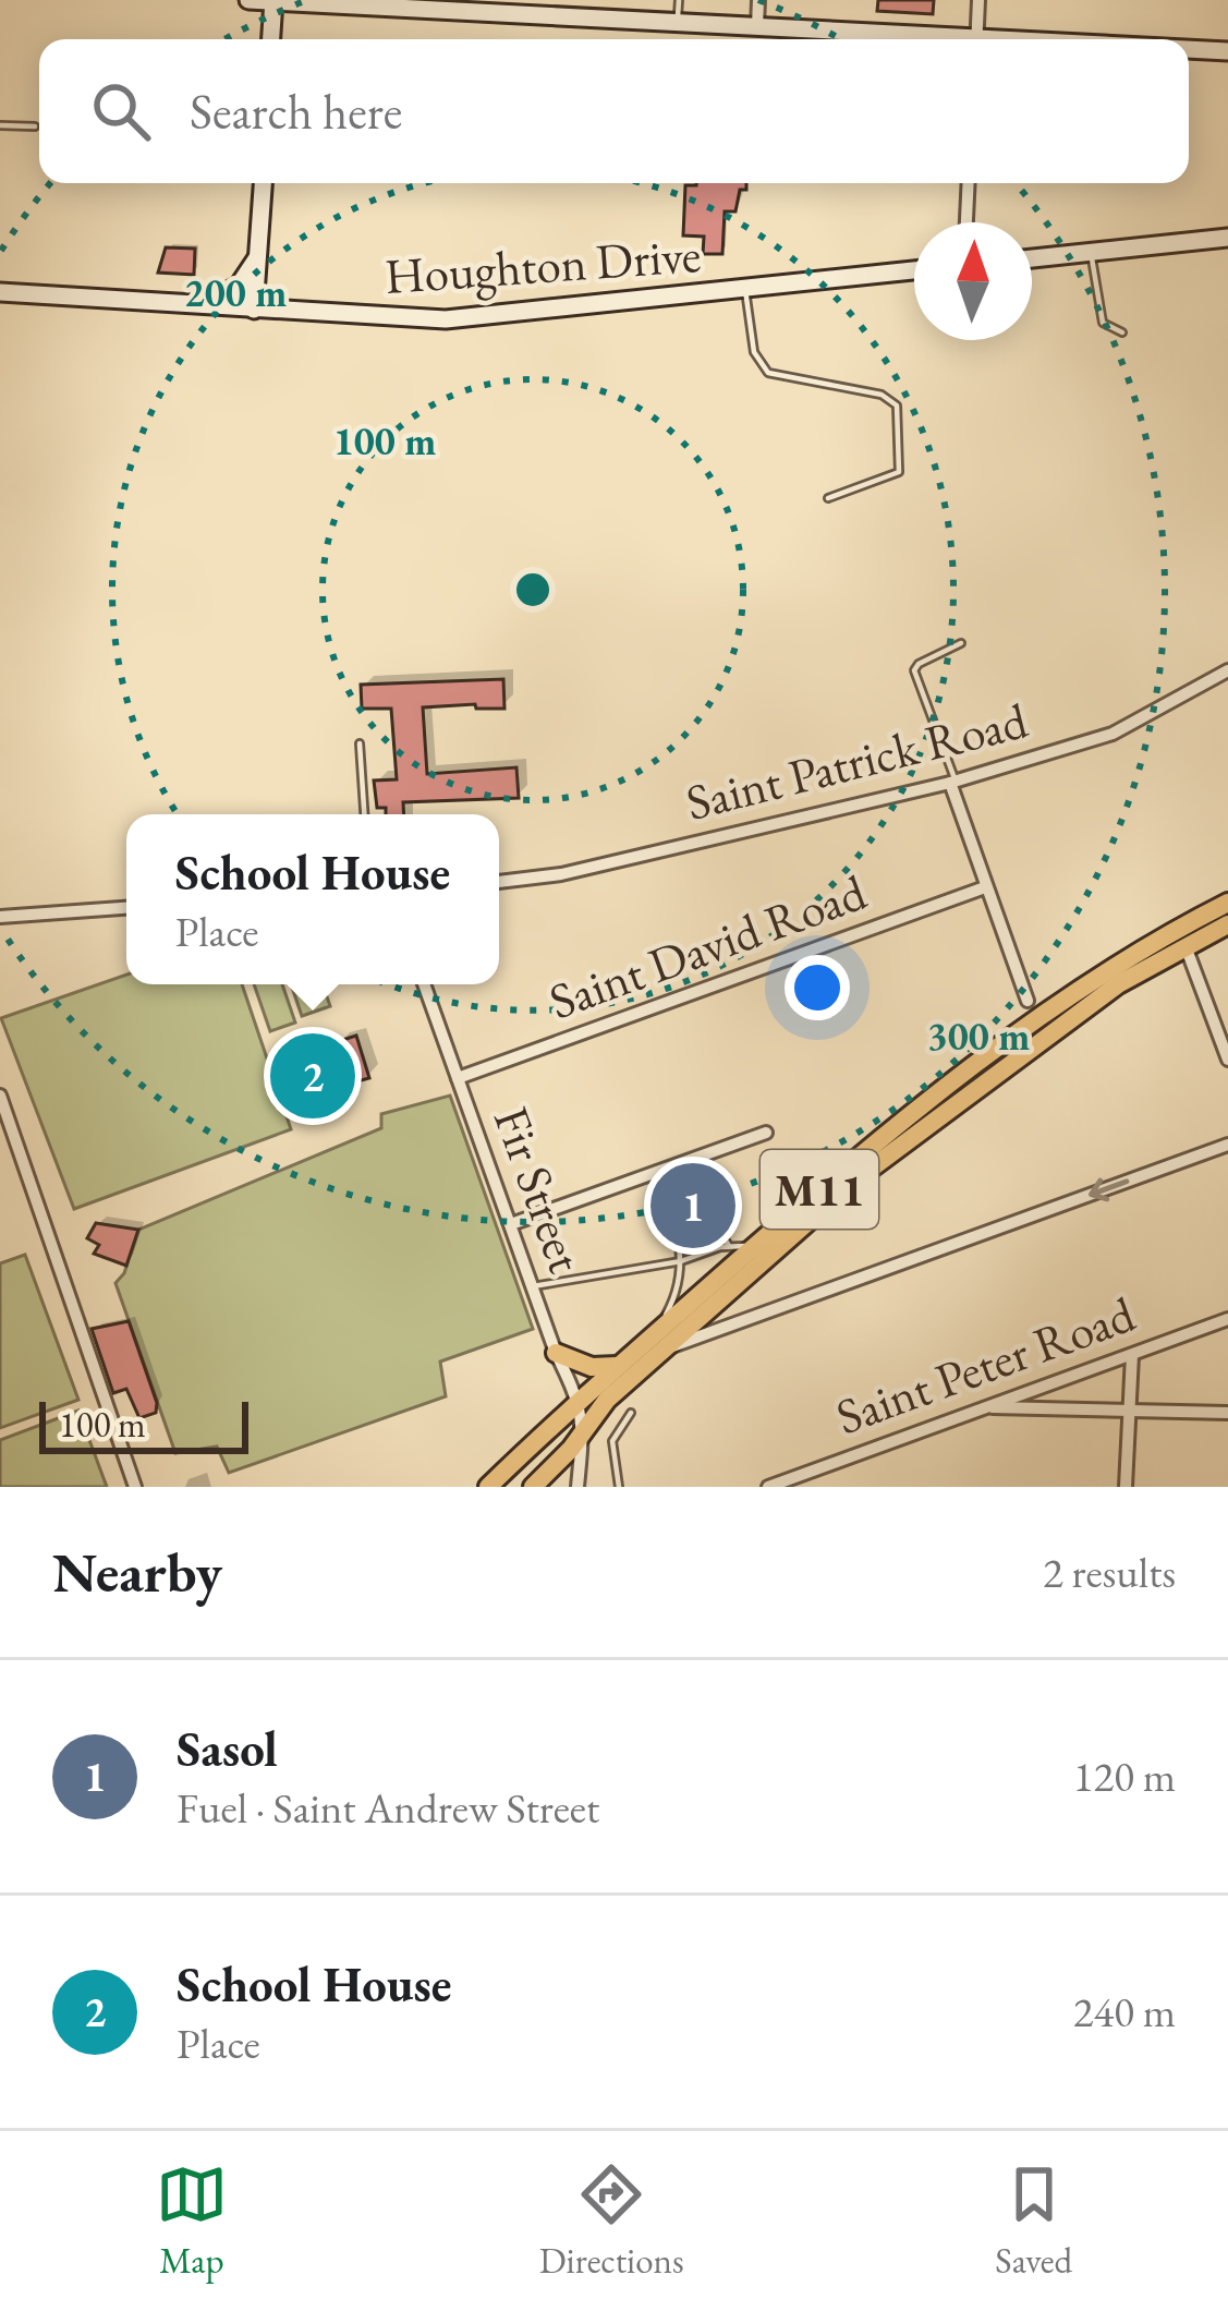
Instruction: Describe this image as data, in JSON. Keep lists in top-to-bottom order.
{
  "streets": {
    "main road": ["M11"],
    "street": [
      "Houghton Drive",
      "Saint Patrick Road",
      "Saint David Road",
      "Fir Street",
      "Saint Peter Road"
    ]
  },
  "crossings": [
    ["Saint David Road", "Fir Street"],
    ["Fir Street", "M11"]
  ],
  "scale_bar": "100 m",
  "north": "top",
  "page": {
    "search": "Search here",
    "popup": ["School House", "Place"],
    "pins": ["2", "1"],
    "scale": "100 m",
    "heading": ["Nearby", "2 results"],
    "list": [
      {
        "mark": "1",
        "name": "Sasol",
        "note": "Fuel · Saint Andrew Street",
        "value": "120 m"
      },
      {
        "mark": "2",
        "name": "School House",
        "note": "Place",
        "value": "240 m"
      }
    ],
    "nav": ["Map", "Directions", "Saved"]
  },
  "rings": ["200 m", "100 m", "300 m"]
}
